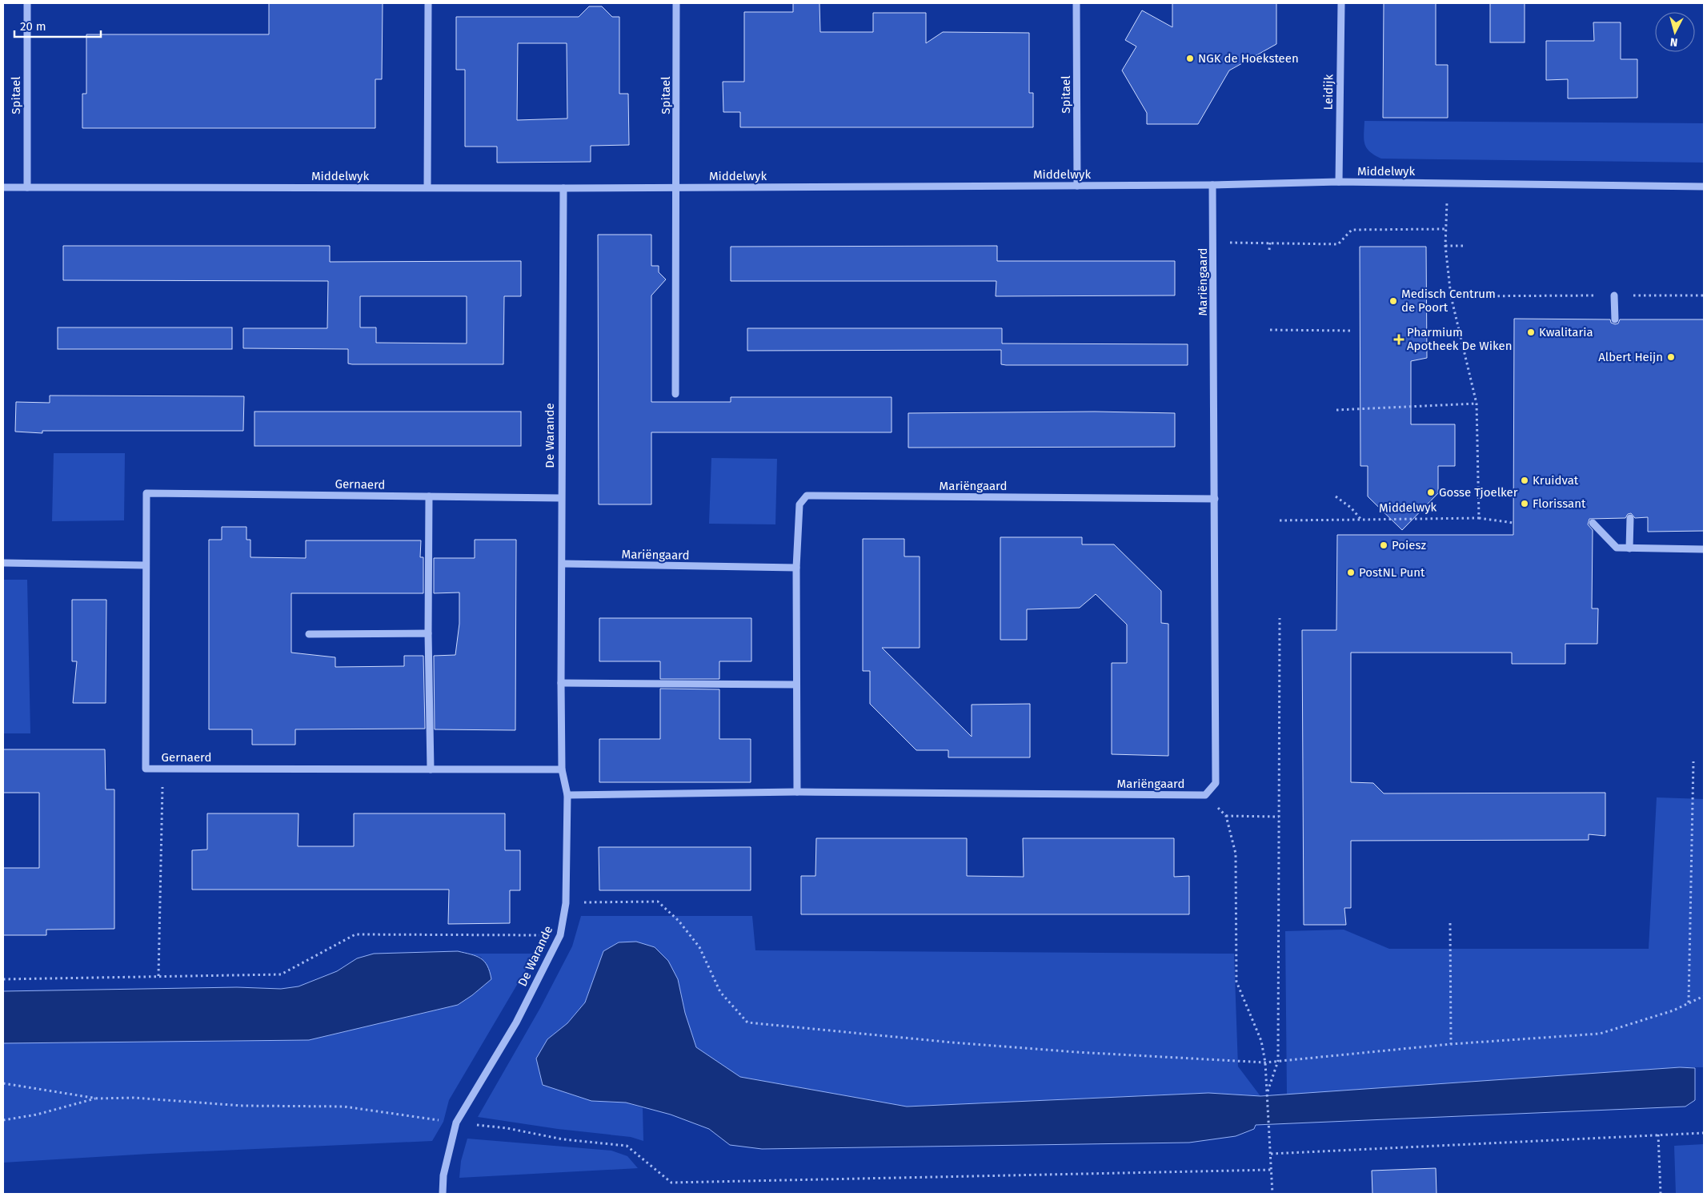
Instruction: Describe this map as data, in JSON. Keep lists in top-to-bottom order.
{
  "streets": {
    "street": [
      "Leidijk",
      "Spitael",
      "Middelwyk",
      "Mariëngaard",
      "De Warande",
      "Gernaerd"
    ]
  },
  "crossings": [
    ["Leidijk", "Middelwyk"],
    ["Spitael", "Middelwyk"],
    ["Middelwyk", "Mariëngaard"],
    ["Middelwyk", "De Warande"],
    ["Mariëngaard", "De Warande"],
    ["De Warande", "Gernaerd"]
  ],
  "places": {
    "other": [
      "NGK de Hoeksteen",
      "Medisch Centrum de Poort",
      "Kwalitaria",
      "Albert Heijn",
      "Kruidvat",
      "Gosse Tjoelker",
      "Florissant",
      "Poiesz",
      "PostNL Punt"
    ],
    "health": ["Pharmium Apotheek De Wiken"]
  },
  "scale_bar": "20 m",
  "north": "bottom"
}
